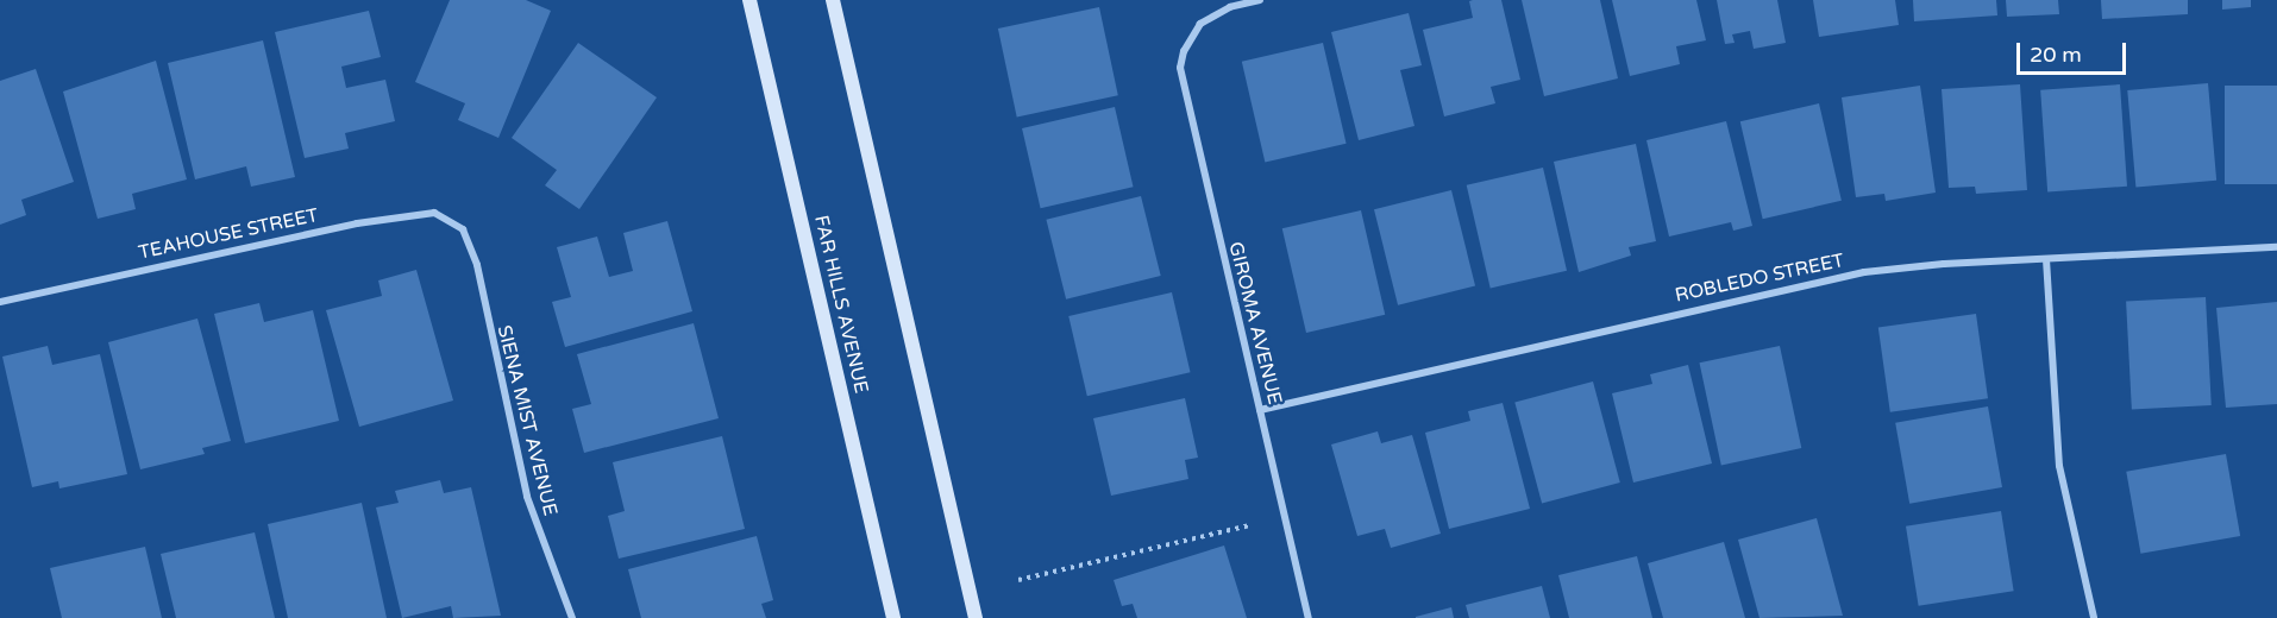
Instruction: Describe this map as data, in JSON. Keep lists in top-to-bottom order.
{
  "streets": {
    "main road": ["FAR HILLS AVENUE"],
    "street": [
      "TEAHOUSE STREET",
      "ROBLEDO STREET",
      "GIROMA AVENUE",
      "SIENA MIST AVENUE"
    ]
  },
  "crossings": [
    ["TEAHOUSE STREET", "SIENA MIST AVENUE"],
    ["ROBLEDO STREET", "GIROMA AVENUE"]
  ],
  "scale_bar": "20 m"
}
